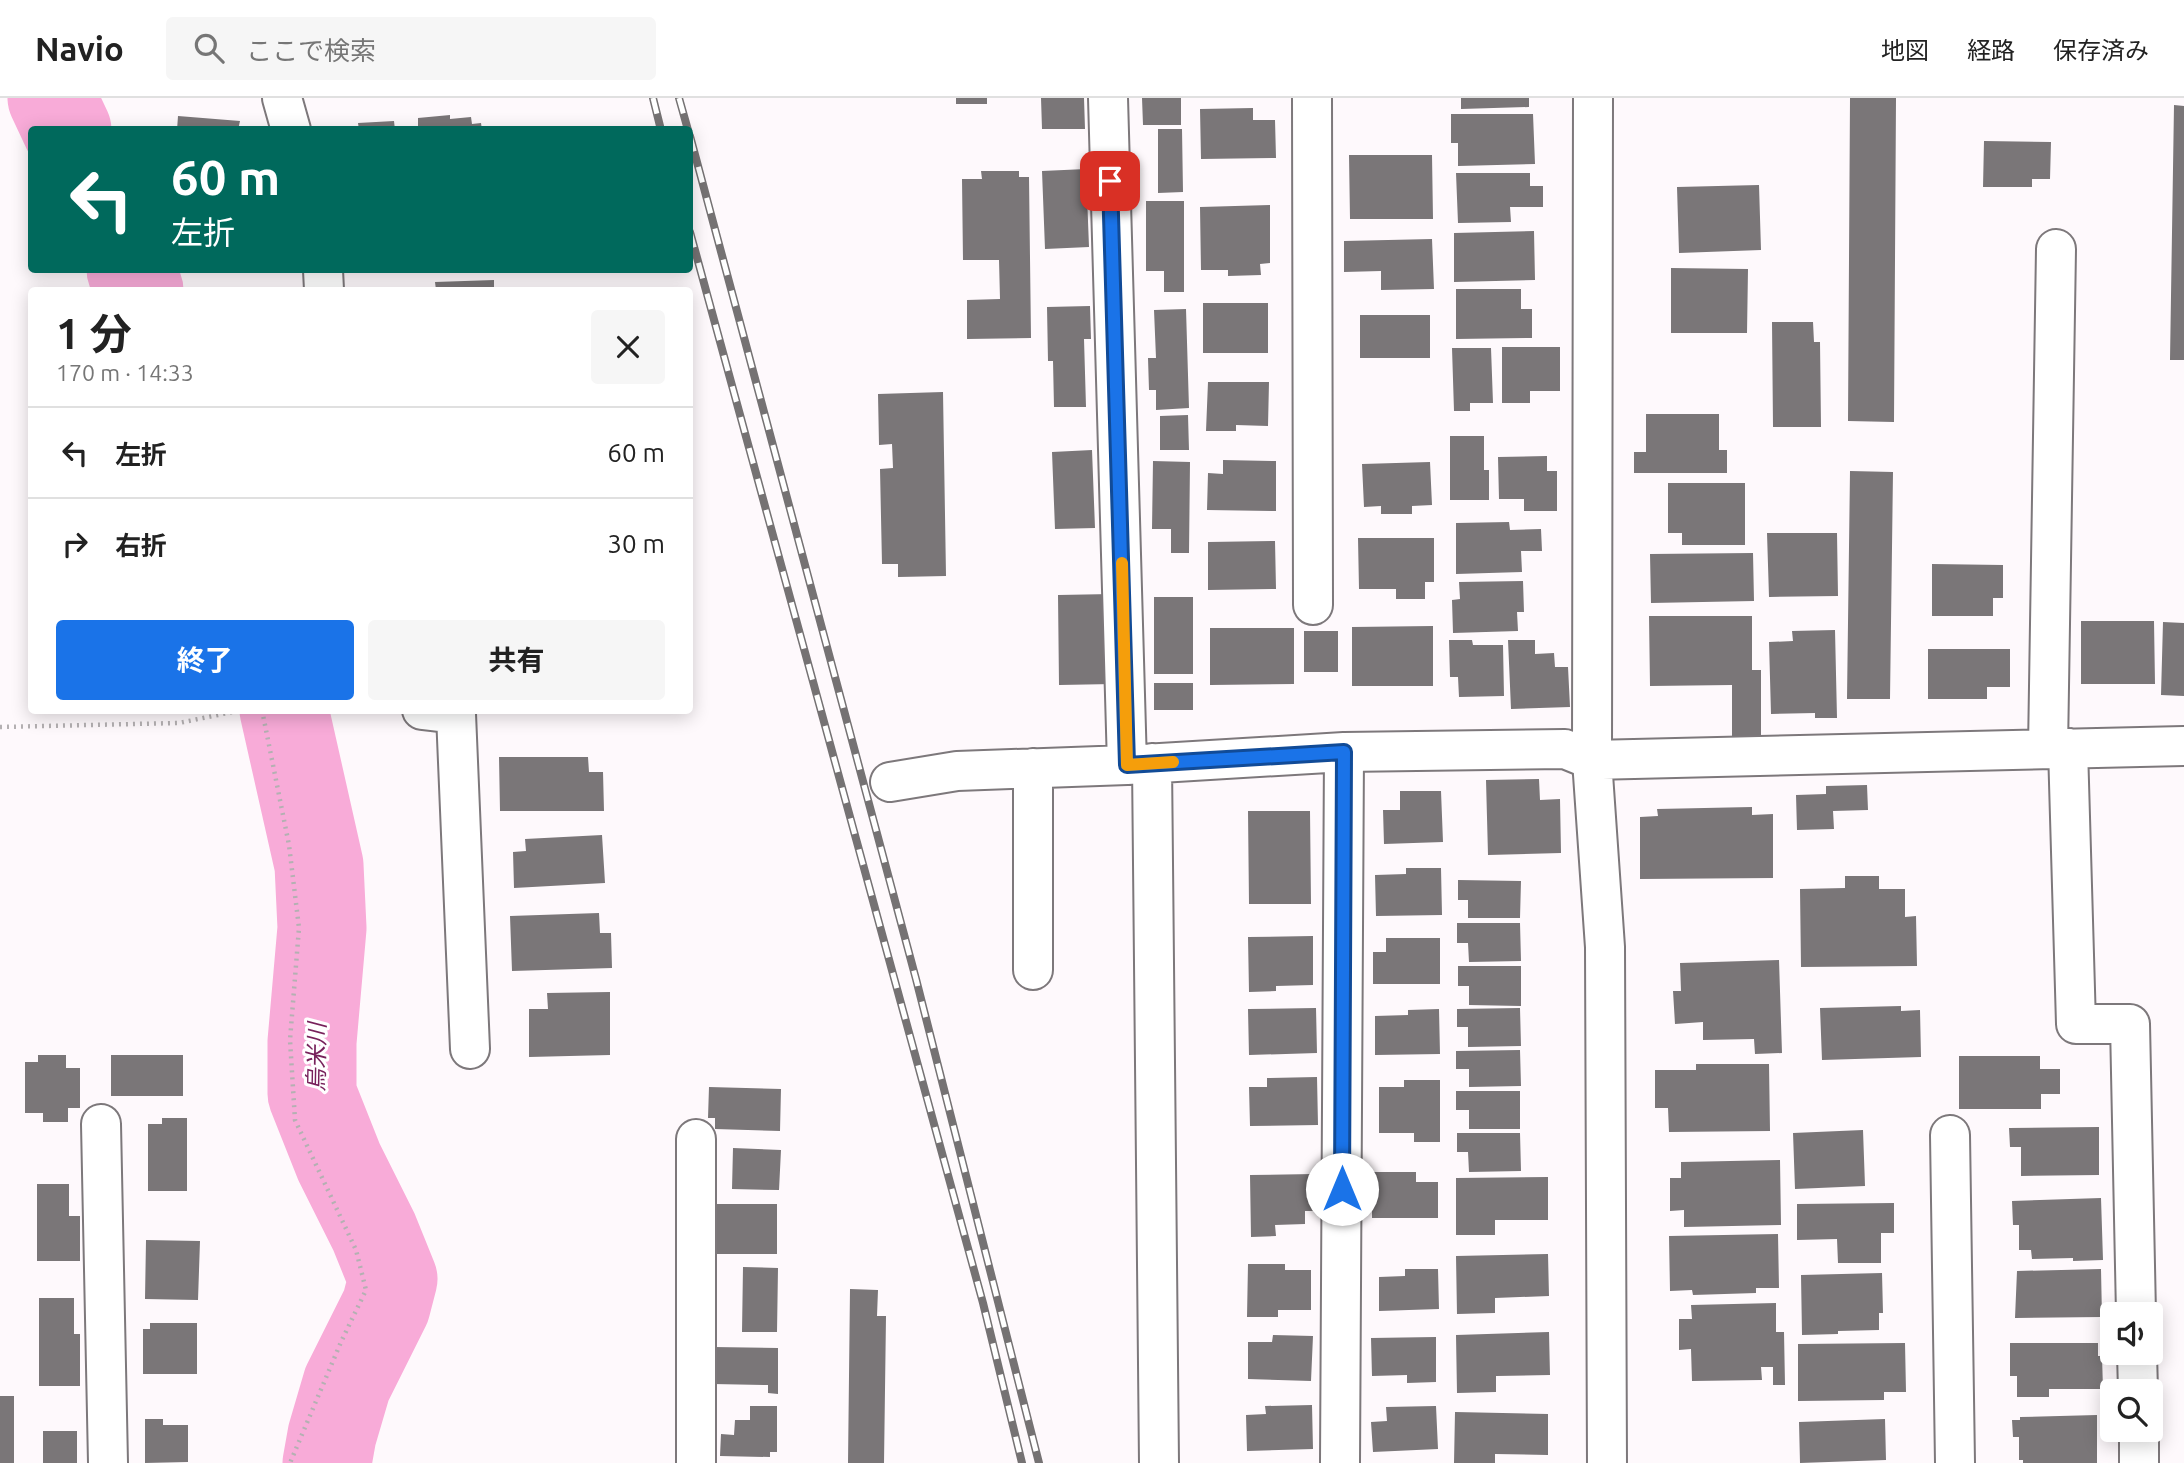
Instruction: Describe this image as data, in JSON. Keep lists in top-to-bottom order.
{
  "water": ["烏米川"],
  "page": {
    "header": "Navio",
    "search": "ここで検索",
    "nav": ["地図", "経路", "保存済み"],
    "turn": ["60 m", "左折"],
    "heading": ["1 分", "170 m · 14:33"],
    "list": [
      {
        "name": "左折",
        "value": "60 m"
      },
      {
        "name": "右折",
        "value": "30 m"
      }
    ],
    "buttons": ["終了", "共有"]
  }
}
